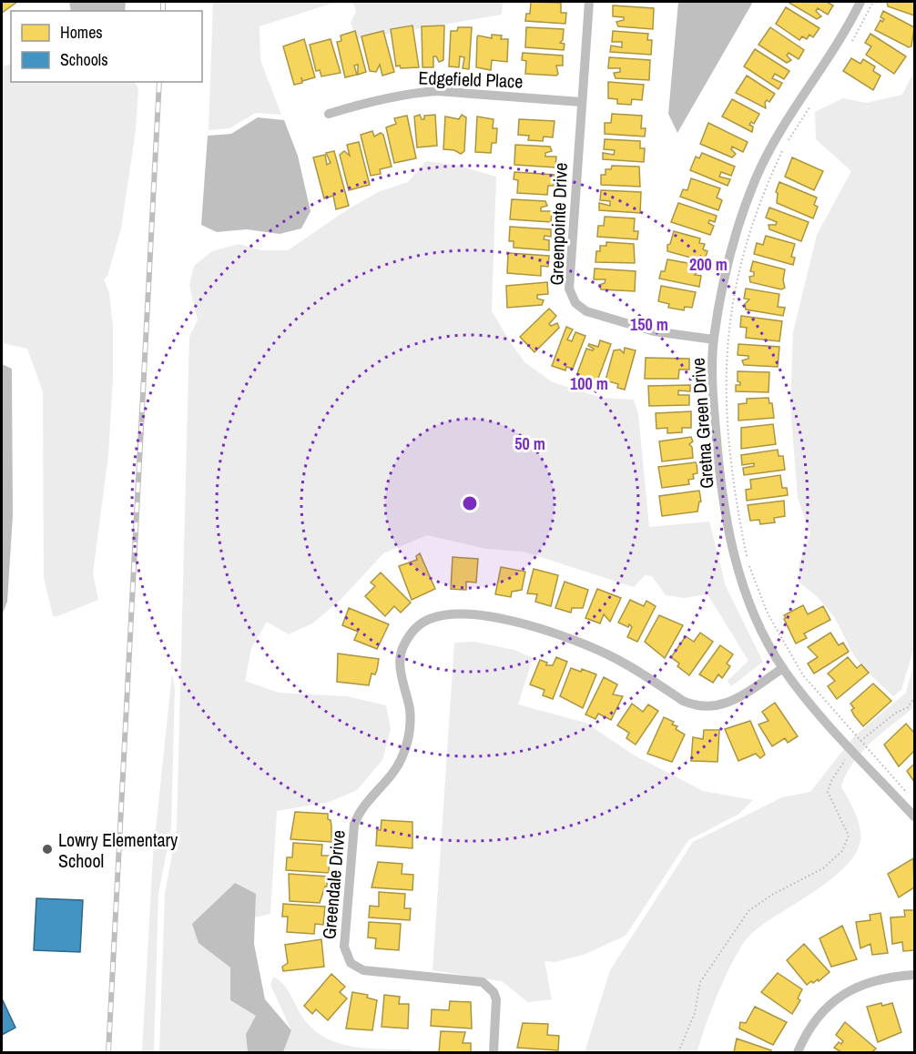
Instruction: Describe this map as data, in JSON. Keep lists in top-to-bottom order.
{
  "streets": {
    "street": [
      "Edgefield Place",
      "Greenpointe Drive",
      "Gretna Green Drive",
      "Greendale Drive"
    ]
  },
  "crossings": [
    ["Edgefield Place", "Greenpointe Drive"],
    ["Greenpointe Drive", "Gretna Green Drive"],
    ["Gretna Green Drive", "Greendale Drive"]
  ],
  "places": ["Lowry Elementary School"],
  "legend": ["Homes", "Schools"],
  "rings": [
    "200 m",
    "150 m",
    "100 m",
    "50 m"
  ]
}
